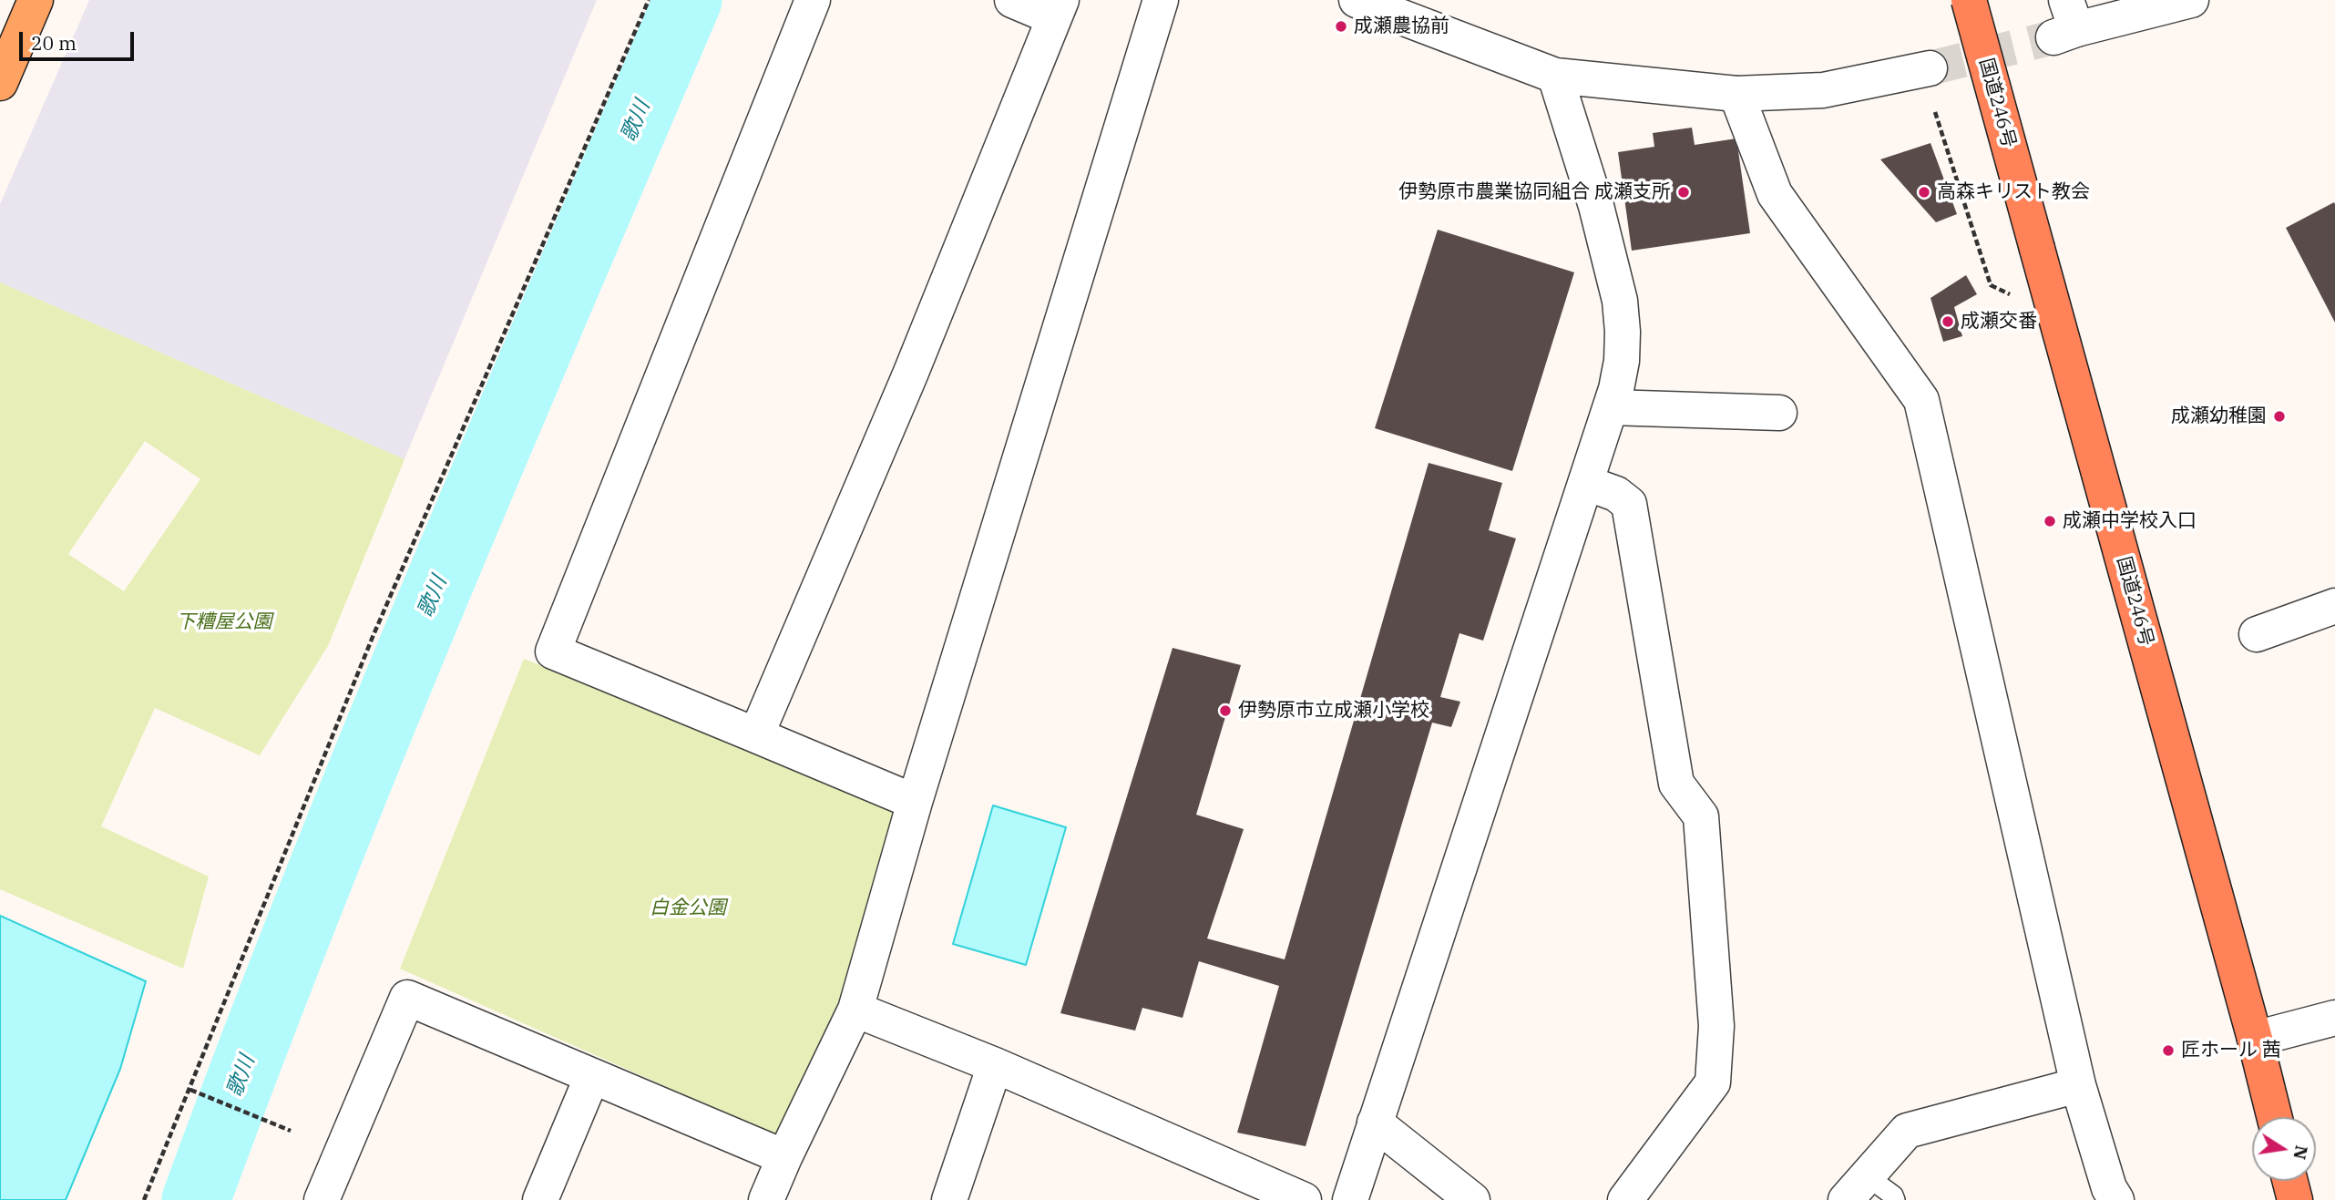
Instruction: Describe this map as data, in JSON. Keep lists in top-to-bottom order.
{
  "streets": {
    "highway": ["国道246号"]
  },
  "water": ["歌川"],
  "parks": ["下糟屋公園", "白金公園"],
  "places": [
    "成瀬農協前",
    "伊勢原市農業協同組合 成瀬支所",
    "高森キリスト教会",
    "成瀬交番",
    "成瀬幼稚園",
    "成瀬中学校入口",
    "伊勢原市立成瀬小学校",
    "匠ホール 茜"
  ],
  "scale_bar": "20 m",
  "north": "right"
}
